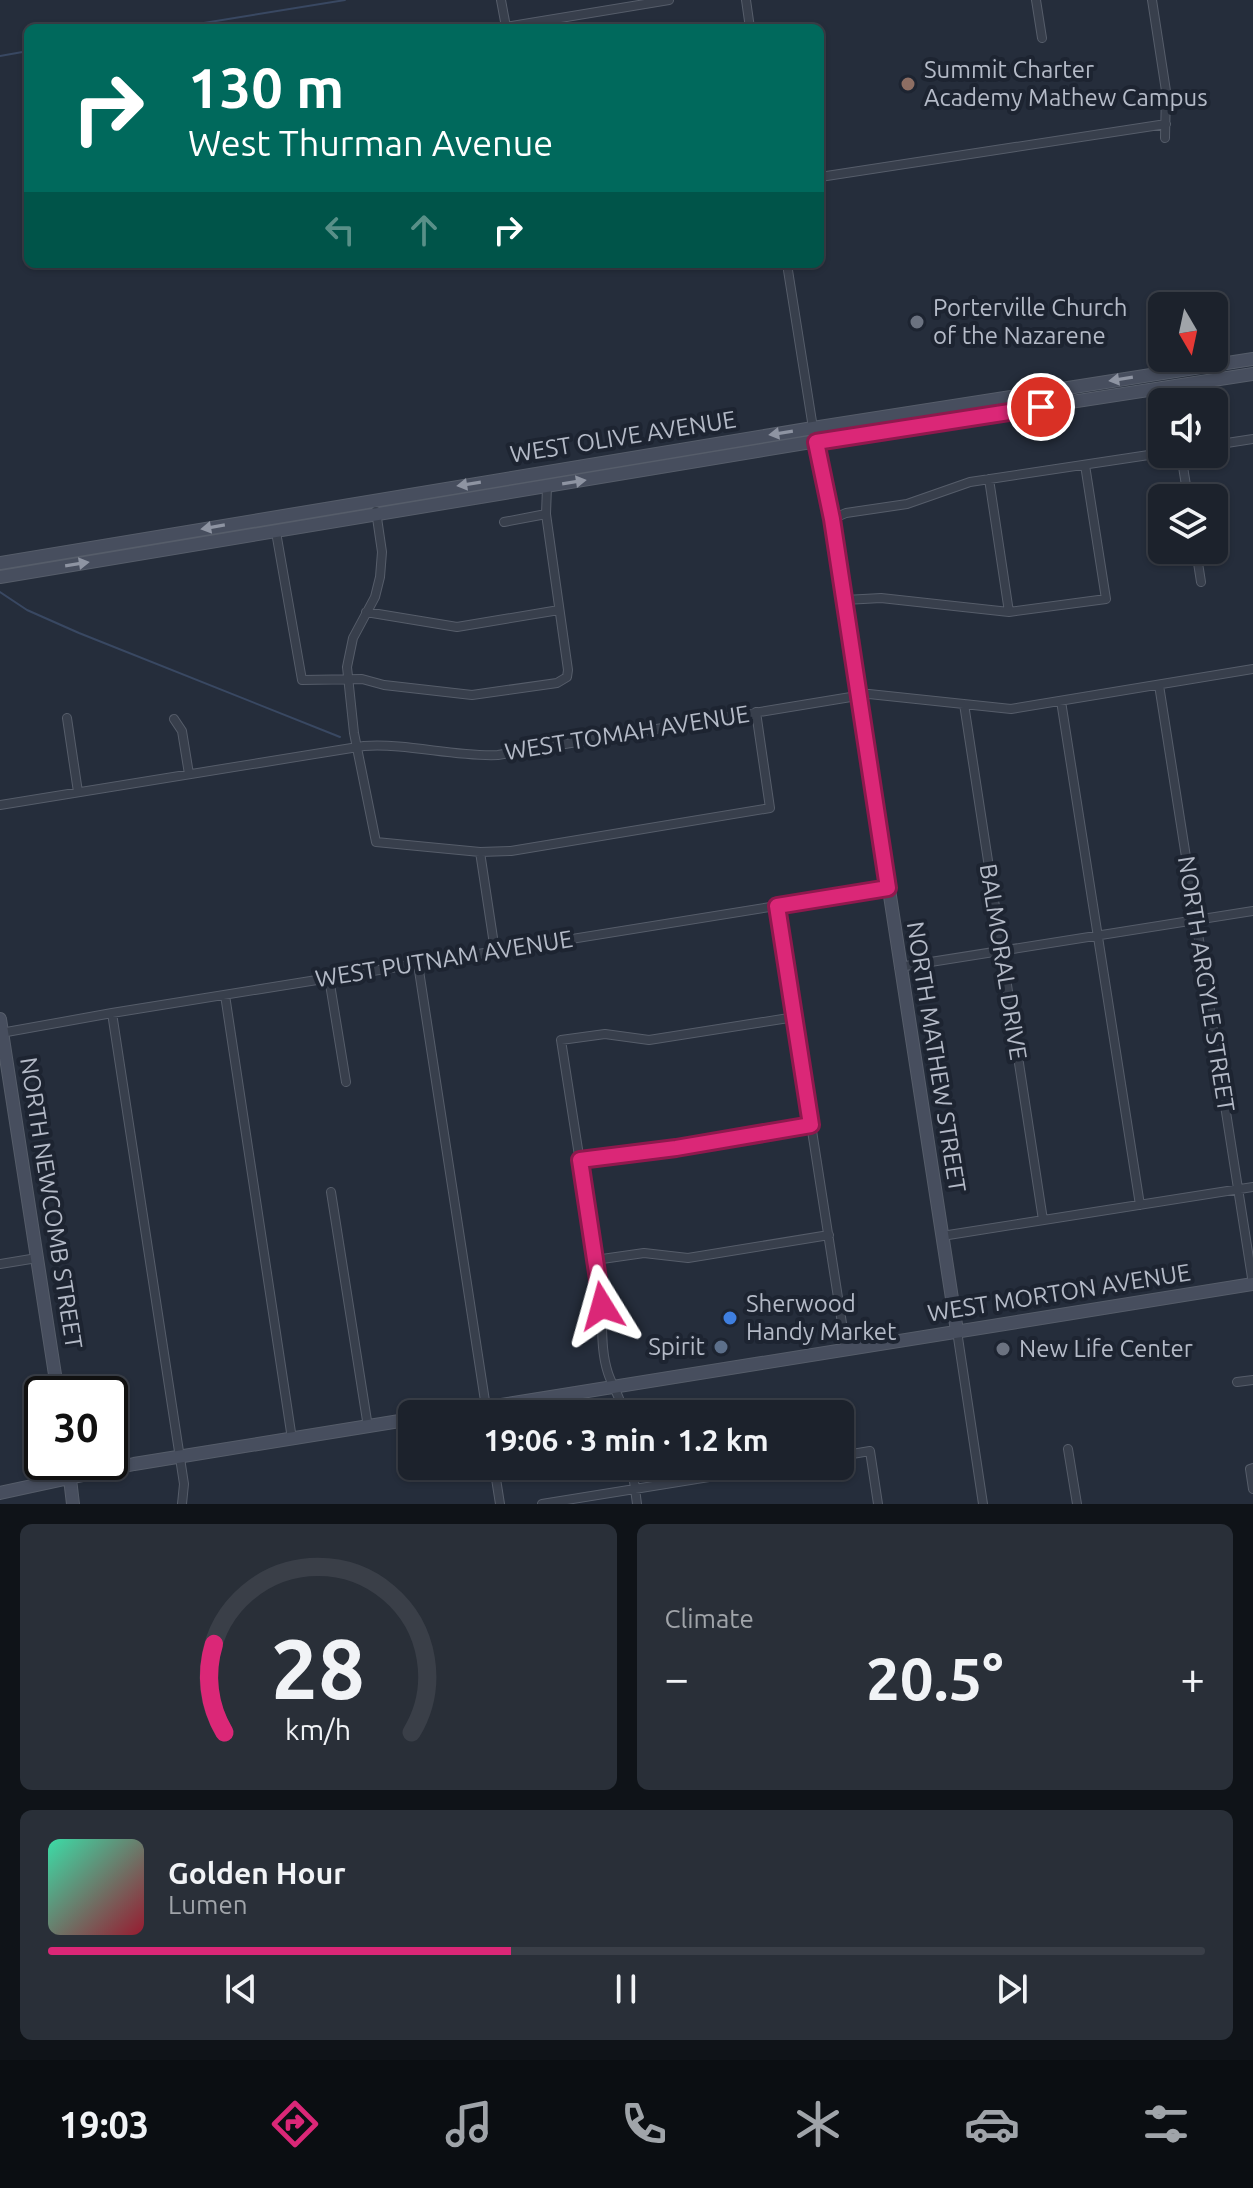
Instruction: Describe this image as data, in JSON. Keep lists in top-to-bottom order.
{
  "streets": {
    "main road": [
      "WEST OLIVE AVENUE",
      "NORTH MATHEW STREET",
      "NORTH NEWCOMB STREET",
      "WEST MORTON AVENUE"
    ],
    "street": [
      "WEST TOMAH AVENUE",
      "WEST PUTNAM AVENUE",
      "BALMORAL DRIVE",
      "NORTH ARGYLE STREET"
    ]
  },
  "crossings": [
    ["WEST OLIVE AVENUE", "NORTH MATHEW STREET"],
    ["WEST TOMAH AVENUE", "BALMORAL DRIVE"],
    ["WEST TOMAH AVENUE", "NORTH ARGYLE STREET"],
    ["WEST TOMAH AVENUE", "NORTH MATHEW STREET"],
    ["WEST PUTNAM AVENUE", "NORTH MATHEW STREET"],
    ["WEST PUTNAM AVENUE", "NORTH NEWCOMB STREET"],
    ["NORTH ARGYLE STREET", "WEST MORTON AVENUE"],
    ["NORTH MATHEW STREET", "WEST MORTON AVENUE"]
  ],
  "places": [
    "Summit Charter Academy Mathew Campus",
    "Porterville Church of the Nazarene",
    "Sherwood Handy Market",
    "Spirit",
    "New Life Center"
  ],
  "north": "bottom",
  "page": {
    "turn": ["130 m", "West Thurman Avenue"],
    "limit": "30",
    "trip": "19:06 · 3 min · 1.2 km",
    "tile": "Climate",
    "heat": ["−", "20.5°", "+"],
    "song": ["Golden Hour", "Lumen"],
    "tabs": "19:03",
    "gauge": ["28", "km/h"]
  }
}
